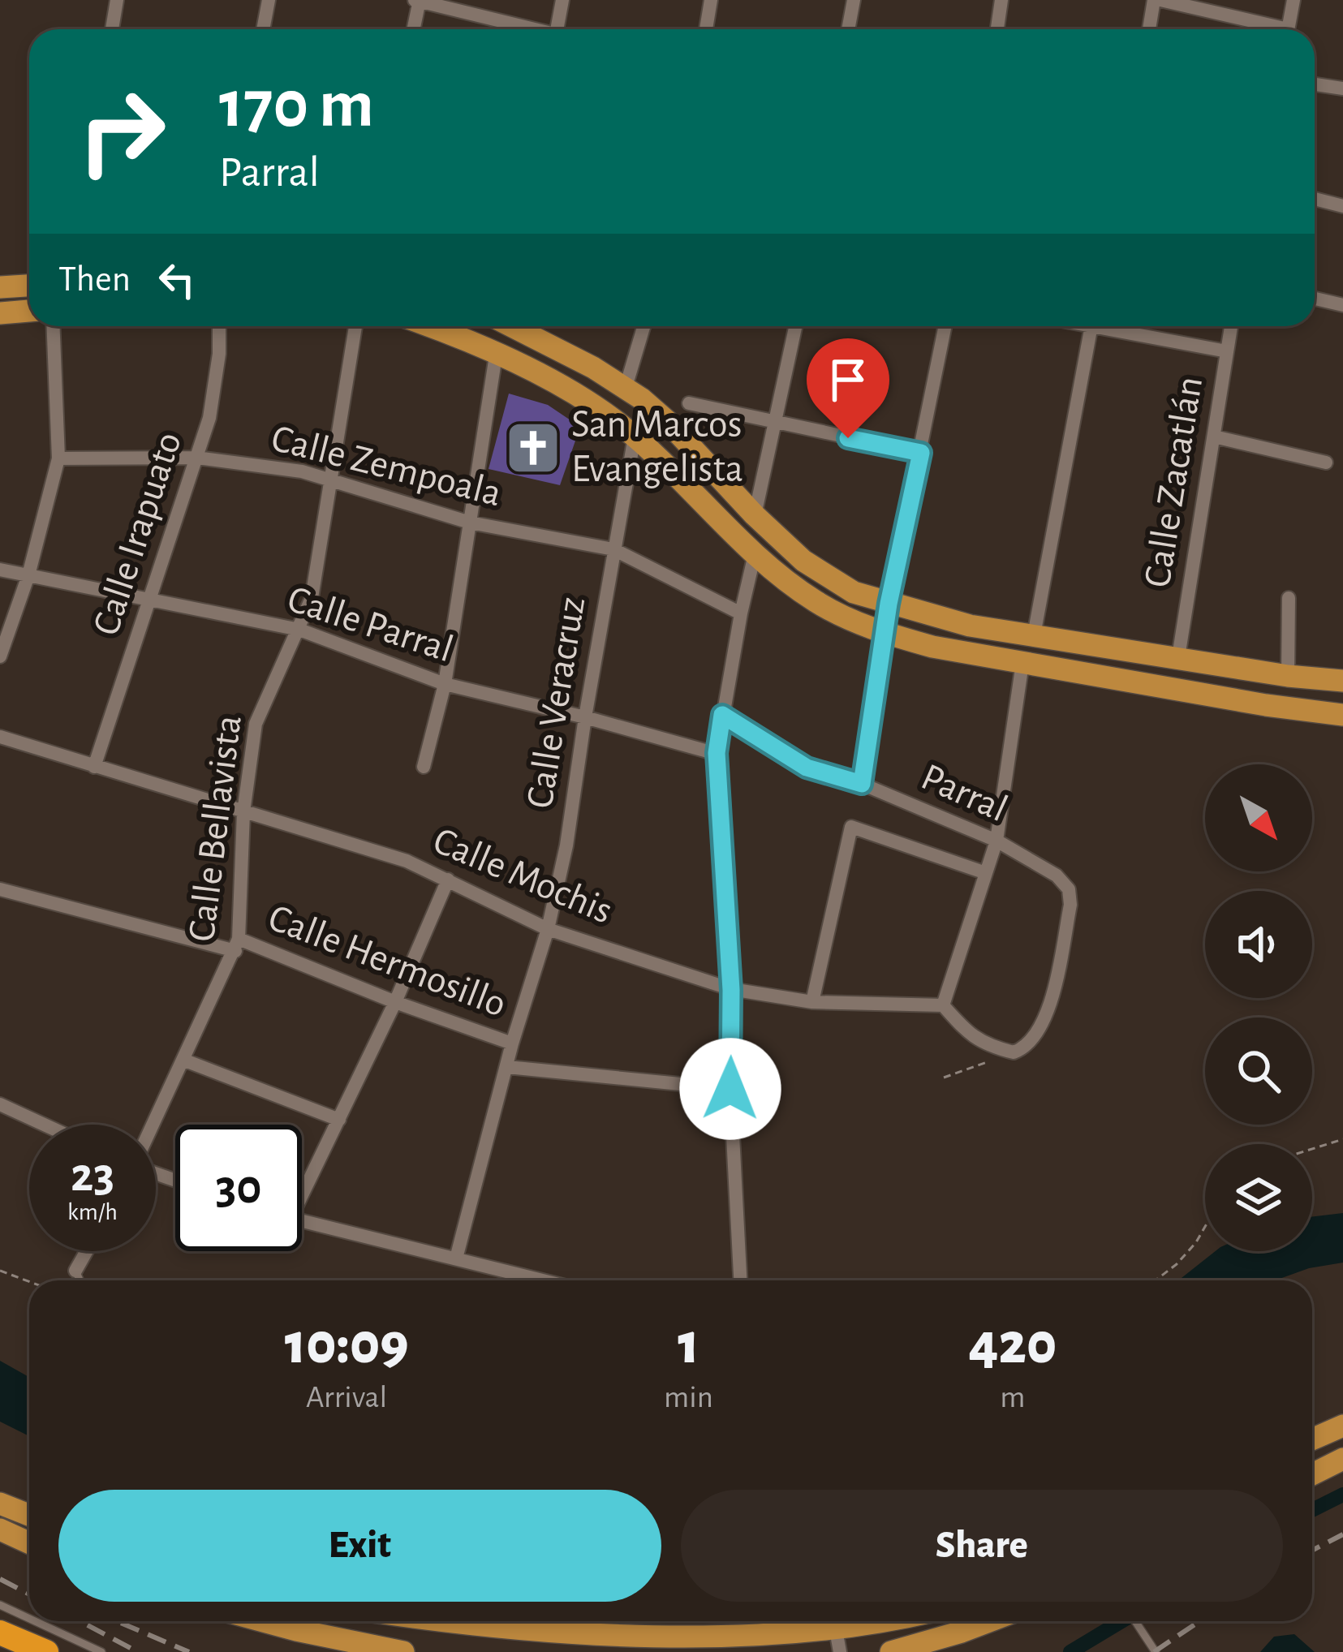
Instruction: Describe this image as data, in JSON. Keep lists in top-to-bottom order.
{
  "streets": {
    "street": [
      "Calle Zempoala",
      "Calle Zacatlán",
      "Calle Irapuato",
      "Calle Parral",
      "Calle Veracruz",
      "Parral",
      "Calle Bellavista",
      "Calle Mochis",
      "Calle Hermosillo"
    ]
  },
  "crossings": [
    ["Calle Zempoala", "Calle Irapuato"],
    ["Calle Zempoala", "Calle Veracruz"],
    ["Calle Zempoala", "Calle Bellavista"],
    ["Calle Irapuato", "Calle Parral"],
    ["Calle Irapuato", "Calle Mochis"],
    ["Calle Parral", "Calle Veracruz"],
    ["Calle Parral", "Calle Bellavista"],
    ["Calle Veracruz", "Calle Mochis"],
    ["Calle Veracruz", "Calle Hermosillo"],
    ["Calle Bellavista", "Calle Mochis"],
    ["Calle Bellavista", "Calle Hermosillo"]
  ],
  "places": {
    "church": ["San Marcos Evangelista"]
  },
  "north": "bottom right",
  "page": {
    "turn": ["170 m", "Parral"],
    "then": "Then",
    "speed": "23 km/h",
    "limit": "30",
    "eta": [
      "10:09",
      "Arrival",
      "1",
      "min",
      "420",
      "m"
    ],
    "buttons": ["Exit", "Share"]
  }
}
